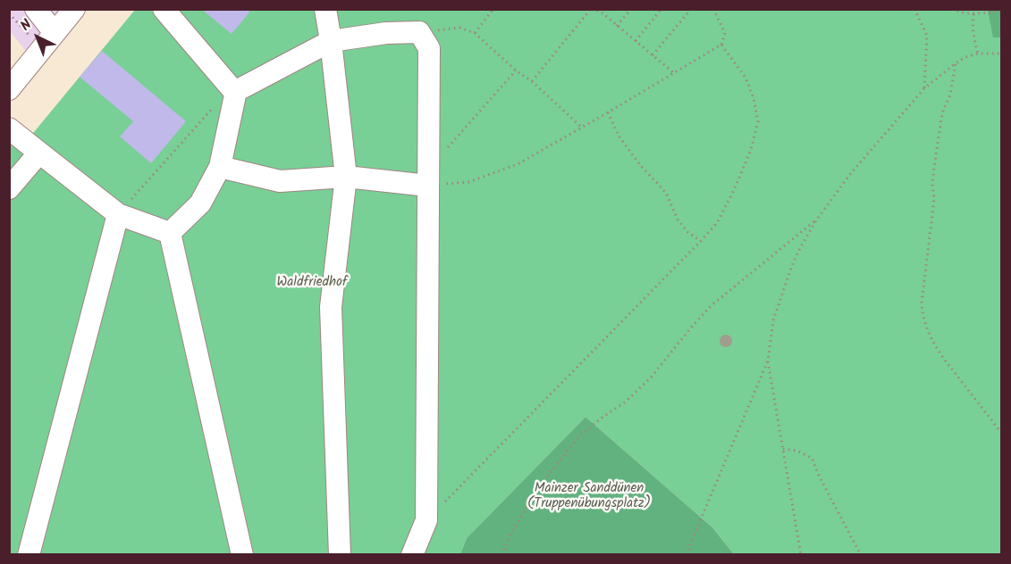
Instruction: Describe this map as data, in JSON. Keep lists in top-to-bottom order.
{
  "parks": ["Waldfriedhof", "Mainzer Sanddünen (Truppenübungsplatz)"],
  "north": "top left"
}
